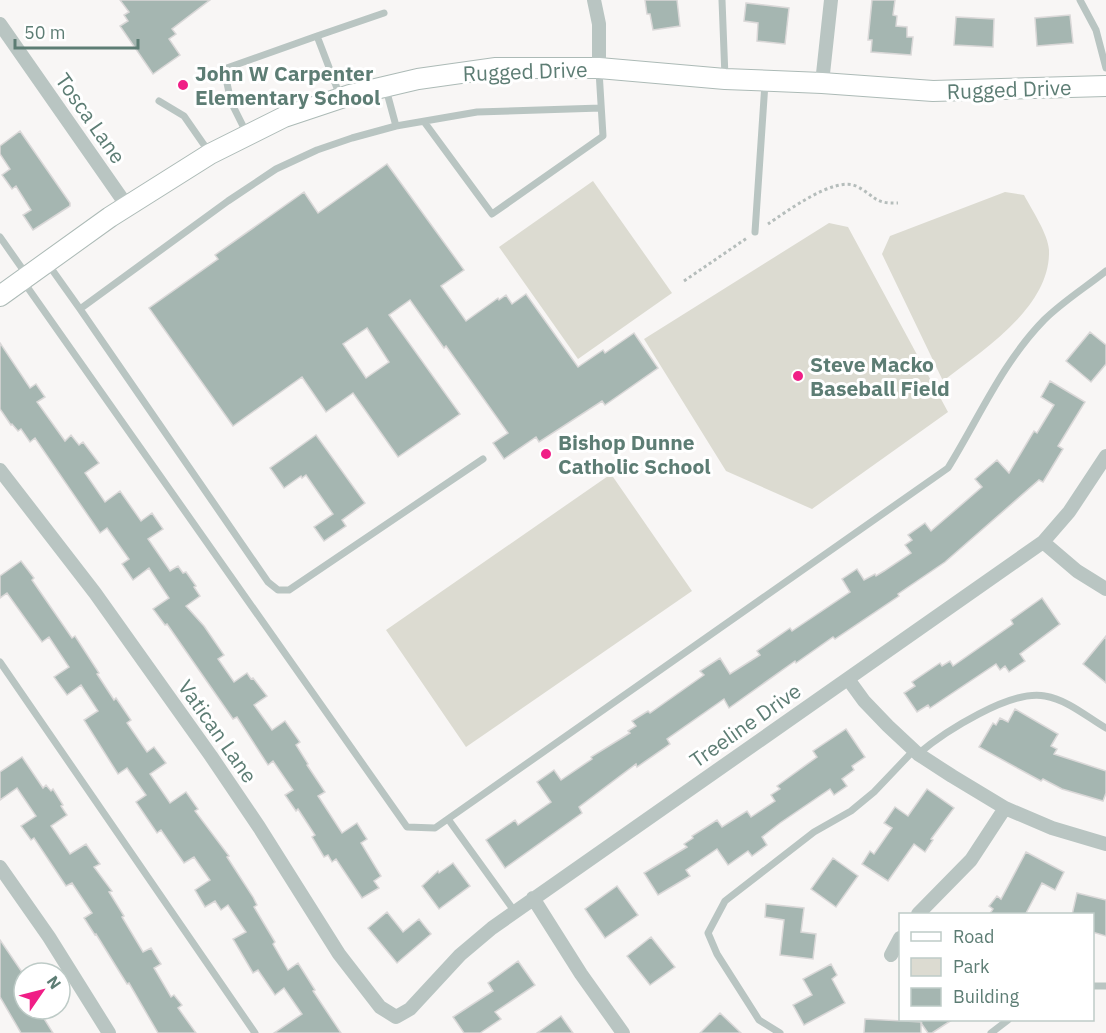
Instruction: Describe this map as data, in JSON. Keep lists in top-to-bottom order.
{
  "streets": {
    "street": [
      "Rugged Drive",
      "Tosca Lane",
      "Treeline Drive",
      "Vatican Lane"
    ]
  },
  "crossings": [
    ["Rugged Drive", "Tosca Lane"],
    ["Treeline Drive", "Vatican Lane"]
  ],
  "places": ["John W Carpenter Elementary School", "Steve Macko Baseball Field", "Bishop Dunne Catholic School"],
  "legend": ["Road", "Park", "Building"],
  "scale_bar": "50 m",
  "north": "top right"
}
